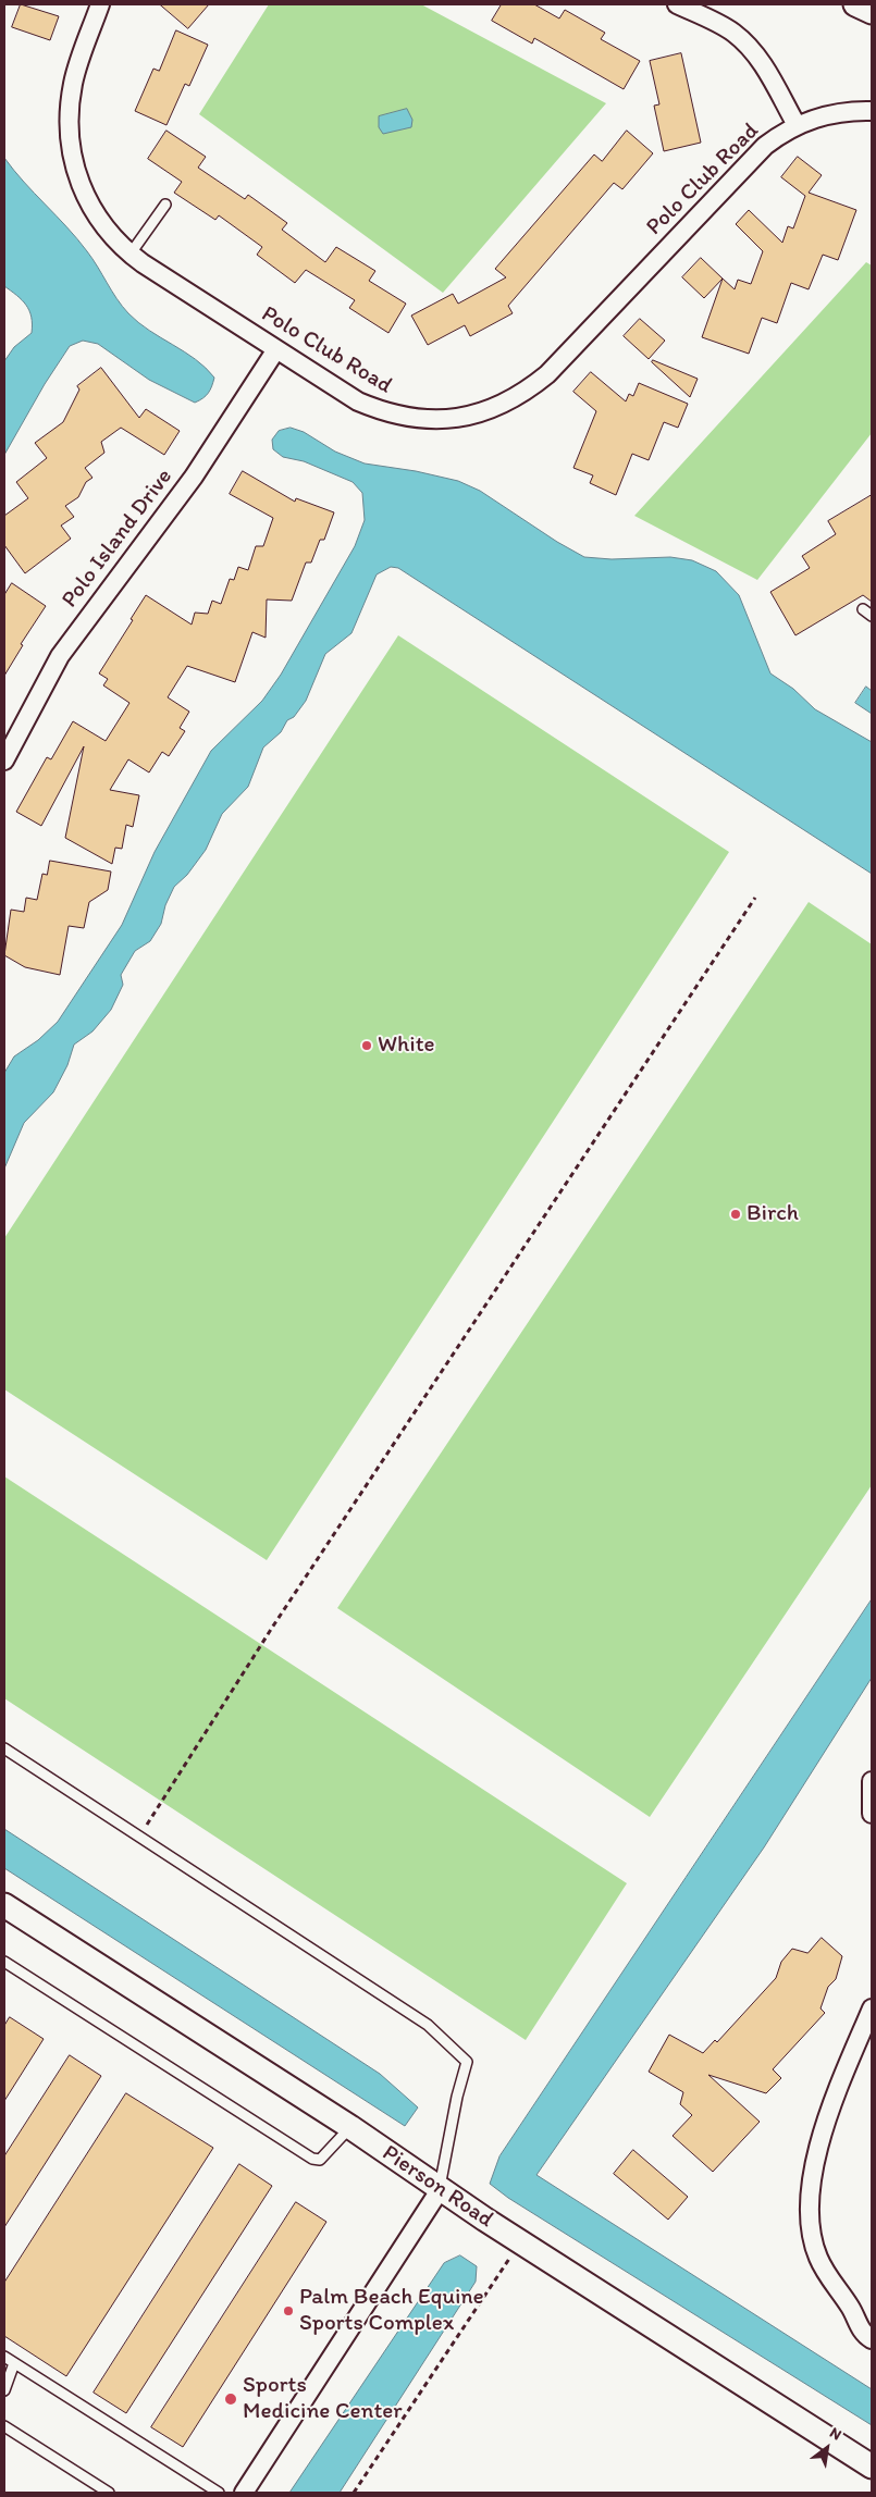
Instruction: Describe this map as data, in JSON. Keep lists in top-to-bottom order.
{
  "streets": {
    "street": ["Polo Club Road", "Polo Island Drive", "Pierson Road"]
  },
  "crossings": [
    ["Polo Club Road", "Polo Island Drive"]
  ],
  "places": [
    "White",
    "Birch",
    "Palm Beach Equine Sports Complex",
    "Sports Medicine Center"
  ],
  "north": "top right"
}
